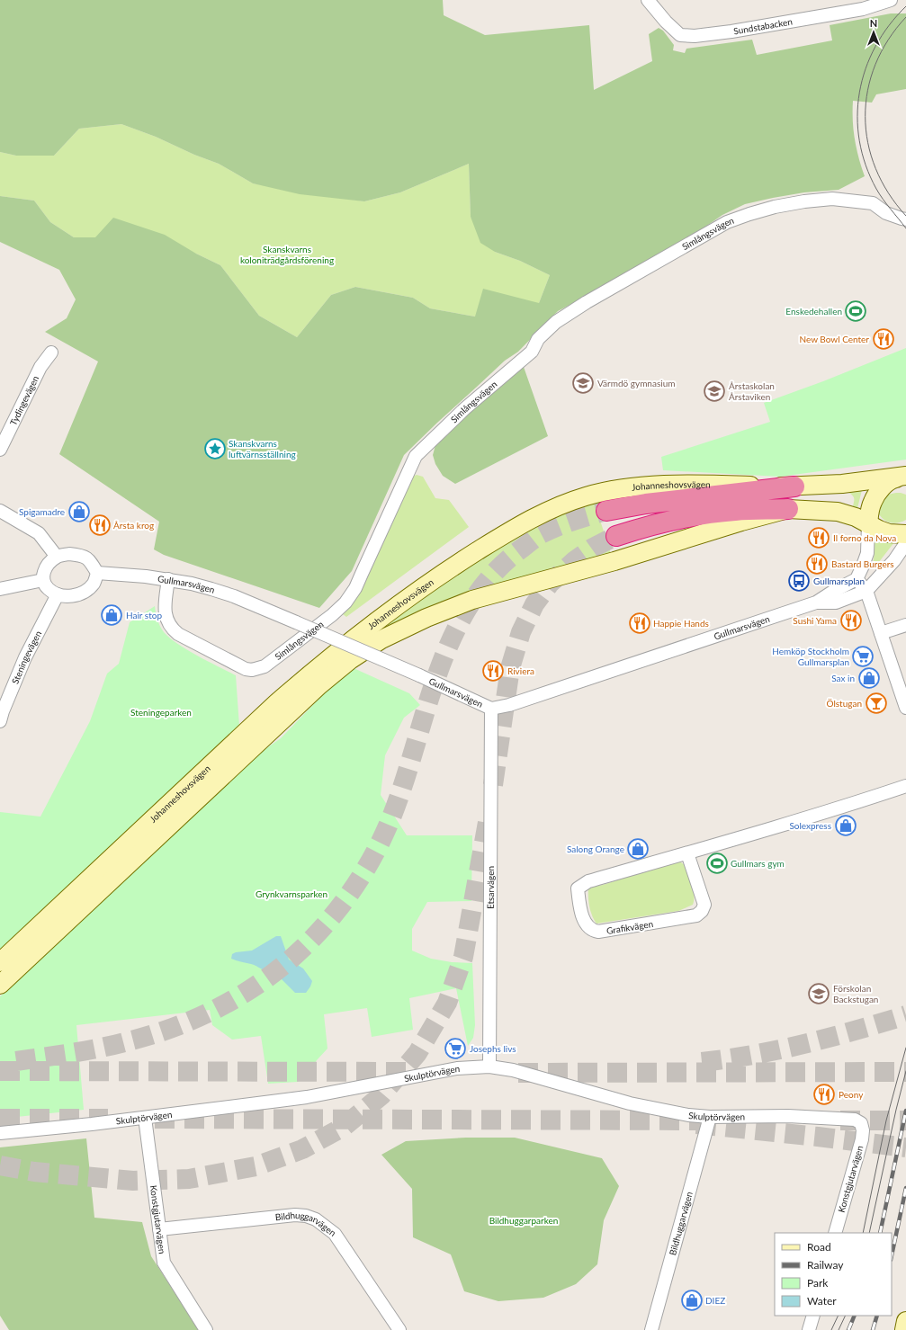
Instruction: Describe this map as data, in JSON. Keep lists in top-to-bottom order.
{
  "streets": {
    "main road": ["Johanneshovsvägen"],
    "street": [
      "Sundstabacken",
      "Simlångsvägen",
      "Tydingevägen",
      "Gullmarsvägen",
      "Steningevägen",
      "Etsarvägen",
      "Grafikvägen",
      "Skulptörvägen",
      "Konstgjutarvägen",
      "Bildhuggarvägen"
    ]
  },
  "crossings": [
    ["Simlångsvägen", "Gullmarsvägen"],
    ["Gullmarsvägen", "Steningevägen"],
    ["Gullmarsvägen", "Etsarvägen"],
    ["Etsarvägen", "Skulptörvägen"],
    ["Skulptörvägen", "Konstgjutarvägen"],
    ["Skulptörvägen", "Bildhuggarvägen"],
    ["Konstgjutarvägen", "Bildhuggarvägen"]
  ],
  "parks": [
    "Skanskvarns koloniträdgårdsförening",
    "Steningeparken",
    "Grynkvarnsparken",
    "Bildhuggarparken"
  ],
  "places": {
    "sports": ["Enskedehallen", "Gullmars gym"],
    "restaurant": [
      "New Bowl Center",
      "Årsta krog",
      "Il forno da Nova",
      "Bastard Burgers",
      "Sushi Yama",
      "Happie Hands",
      "Riviera",
      "Peony"
    ],
    "school or university": ["Värmdö gymnasium", "Årstaskolan Årstaviken", "Förskolan Backstugan"],
    "place": ["Skanskvarns luftvärnsställning"],
    "shop": [
      "Spigamadre",
      "Hair stop",
      "Sax in",
      "Solexpress",
      "Salong Orange",
      "DIEZ"
    ],
    "bus stop": ["Gullmarsplan"],
    "supermarket": ["Hemköp Stockholm Gullmarsplan", "Josephs livs"],
    "bar": ["Ölstugan"]
  },
  "legend": [
    "Road",
    "Railway",
    "Park",
    "Water"
  ],
  "north": "top"
}
